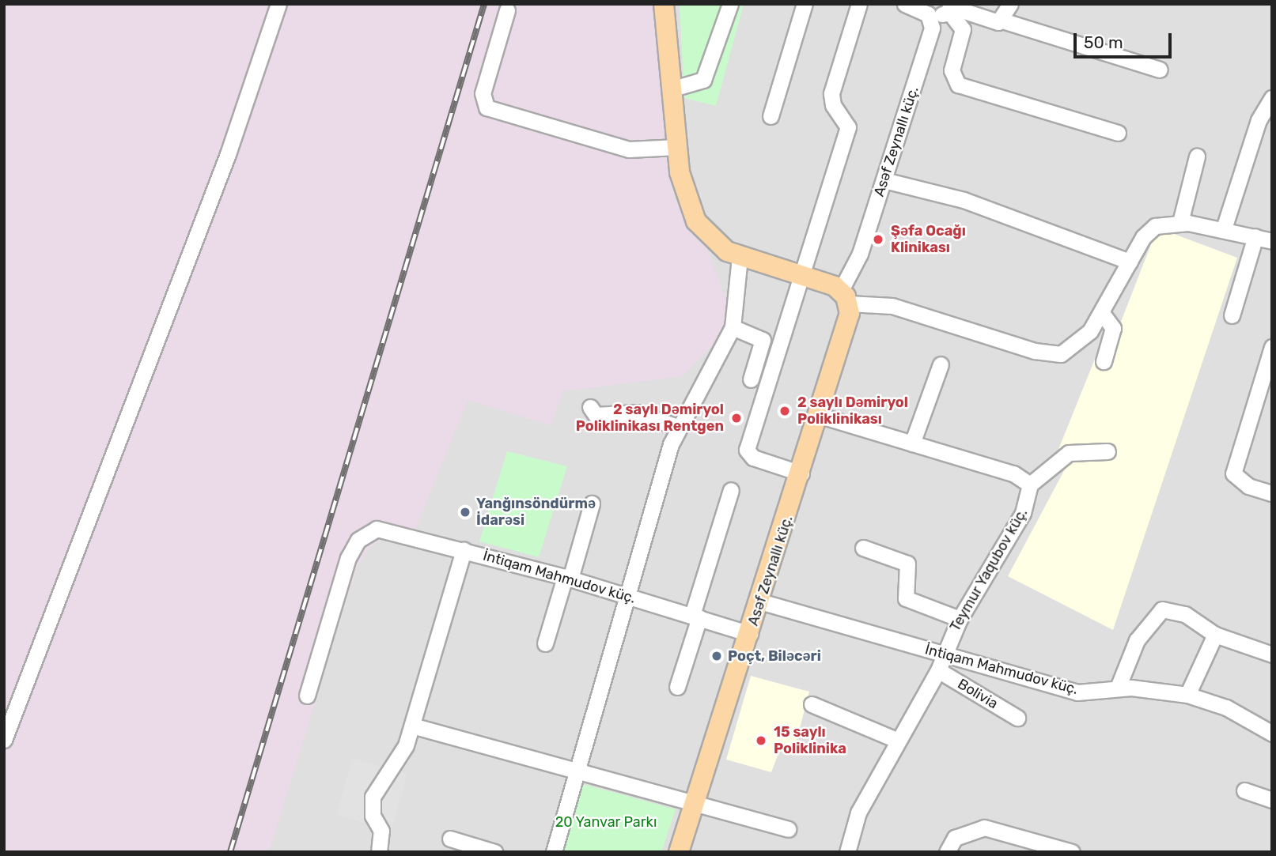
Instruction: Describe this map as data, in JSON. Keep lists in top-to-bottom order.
{
  "streets": {
    "main road": ["Asəf Zeynallı küç."],
    "street": ["Teymur Yaqubov küç.", "İntiqam Mahmudov küç.", "Bolivia"]
  },
  "crossings": [
    ["Asəf Zeynallı küç.", "İntiqam Mahmudov küç."],
    ["Teymur Yaqubov küç.", "İntiqam Mahmudov küç."],
    ["Teymur Yaqubov küç.", "Bolivia"]
  ],
  "parks": ["20 Yanvar Parkı"],
  "places": [
    "Şəfa Ocağı Klinikası",
    "2 saylı Dəmiryol Poliklinikası",
    "2 saylı Dəmiryol Poliklinikası Rentgen",
    "Yanğınsöndürmə İdarəsi",
    "Poçt, Biləcəri",
    "15 saylı Poliklinika"
  ],
  "scale_bar": "50 m"
}
